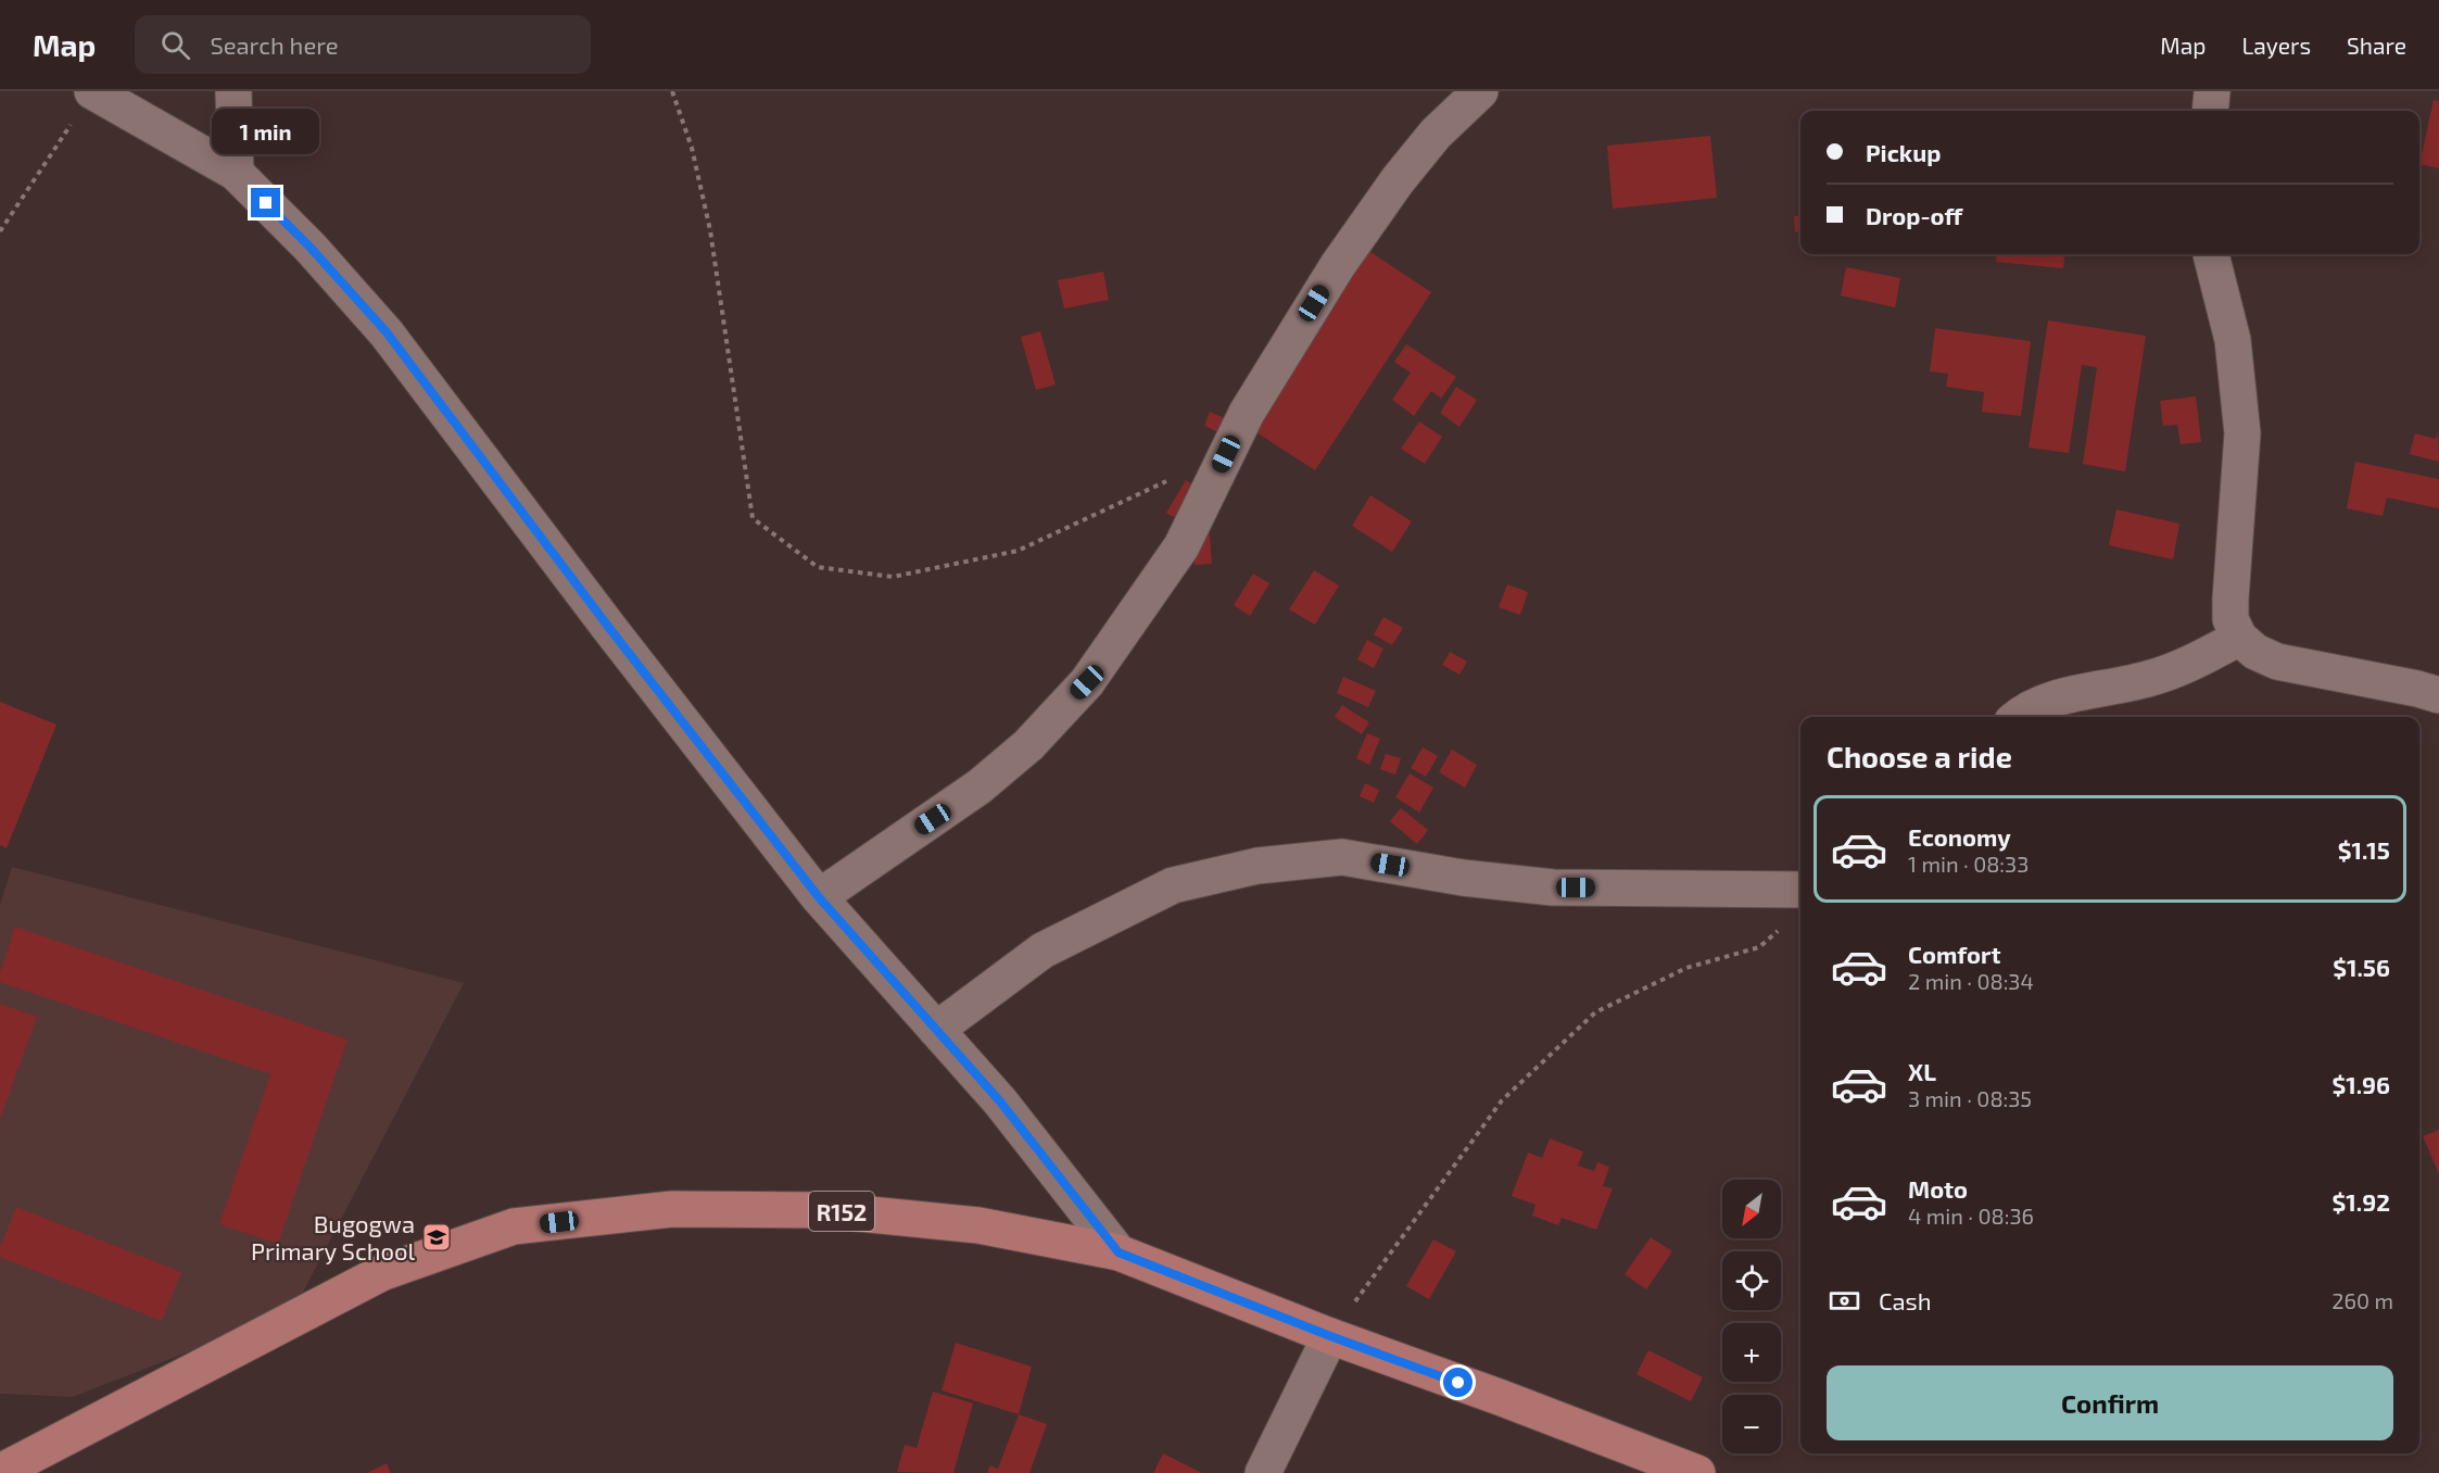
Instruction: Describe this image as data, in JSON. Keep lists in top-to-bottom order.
{
  "streets": {
    "main road": ["R152"]
  },
  "places": {
    "school or university": ["Bugogwa Primary School"]
  },
  "north": "bottom left",
  "page": {
    "header": "Map",
    "search": "Search here",
    "nav": ["Map", "Layers", "Share"],
    "bubble": "1 min",
    "banner": ["Pickup", "Drop-off"],
    "heading": "Choose a ride",
    "list": [
      {
        "name": "Economy",
        "note": "1 min · 08:33",
        "value": "$1.15"
      },
      {
        "name": "Comfort",
        "note": "2 min · 08:34",
        "value": "$1.56"
      },
      {
        "name": "XL",
        "note": "3 min · 08:35",
        "value": "$1.96"
      },
      {
        "name": "Moto",
        "note": "4 min · 08:36",
        "value": "$1.92"
      }
    ],
    "map_buttons": ["+", "−"],
    "pay": ["Cash", "260 m"],
    "buttons": "Confirm"
  }
}
